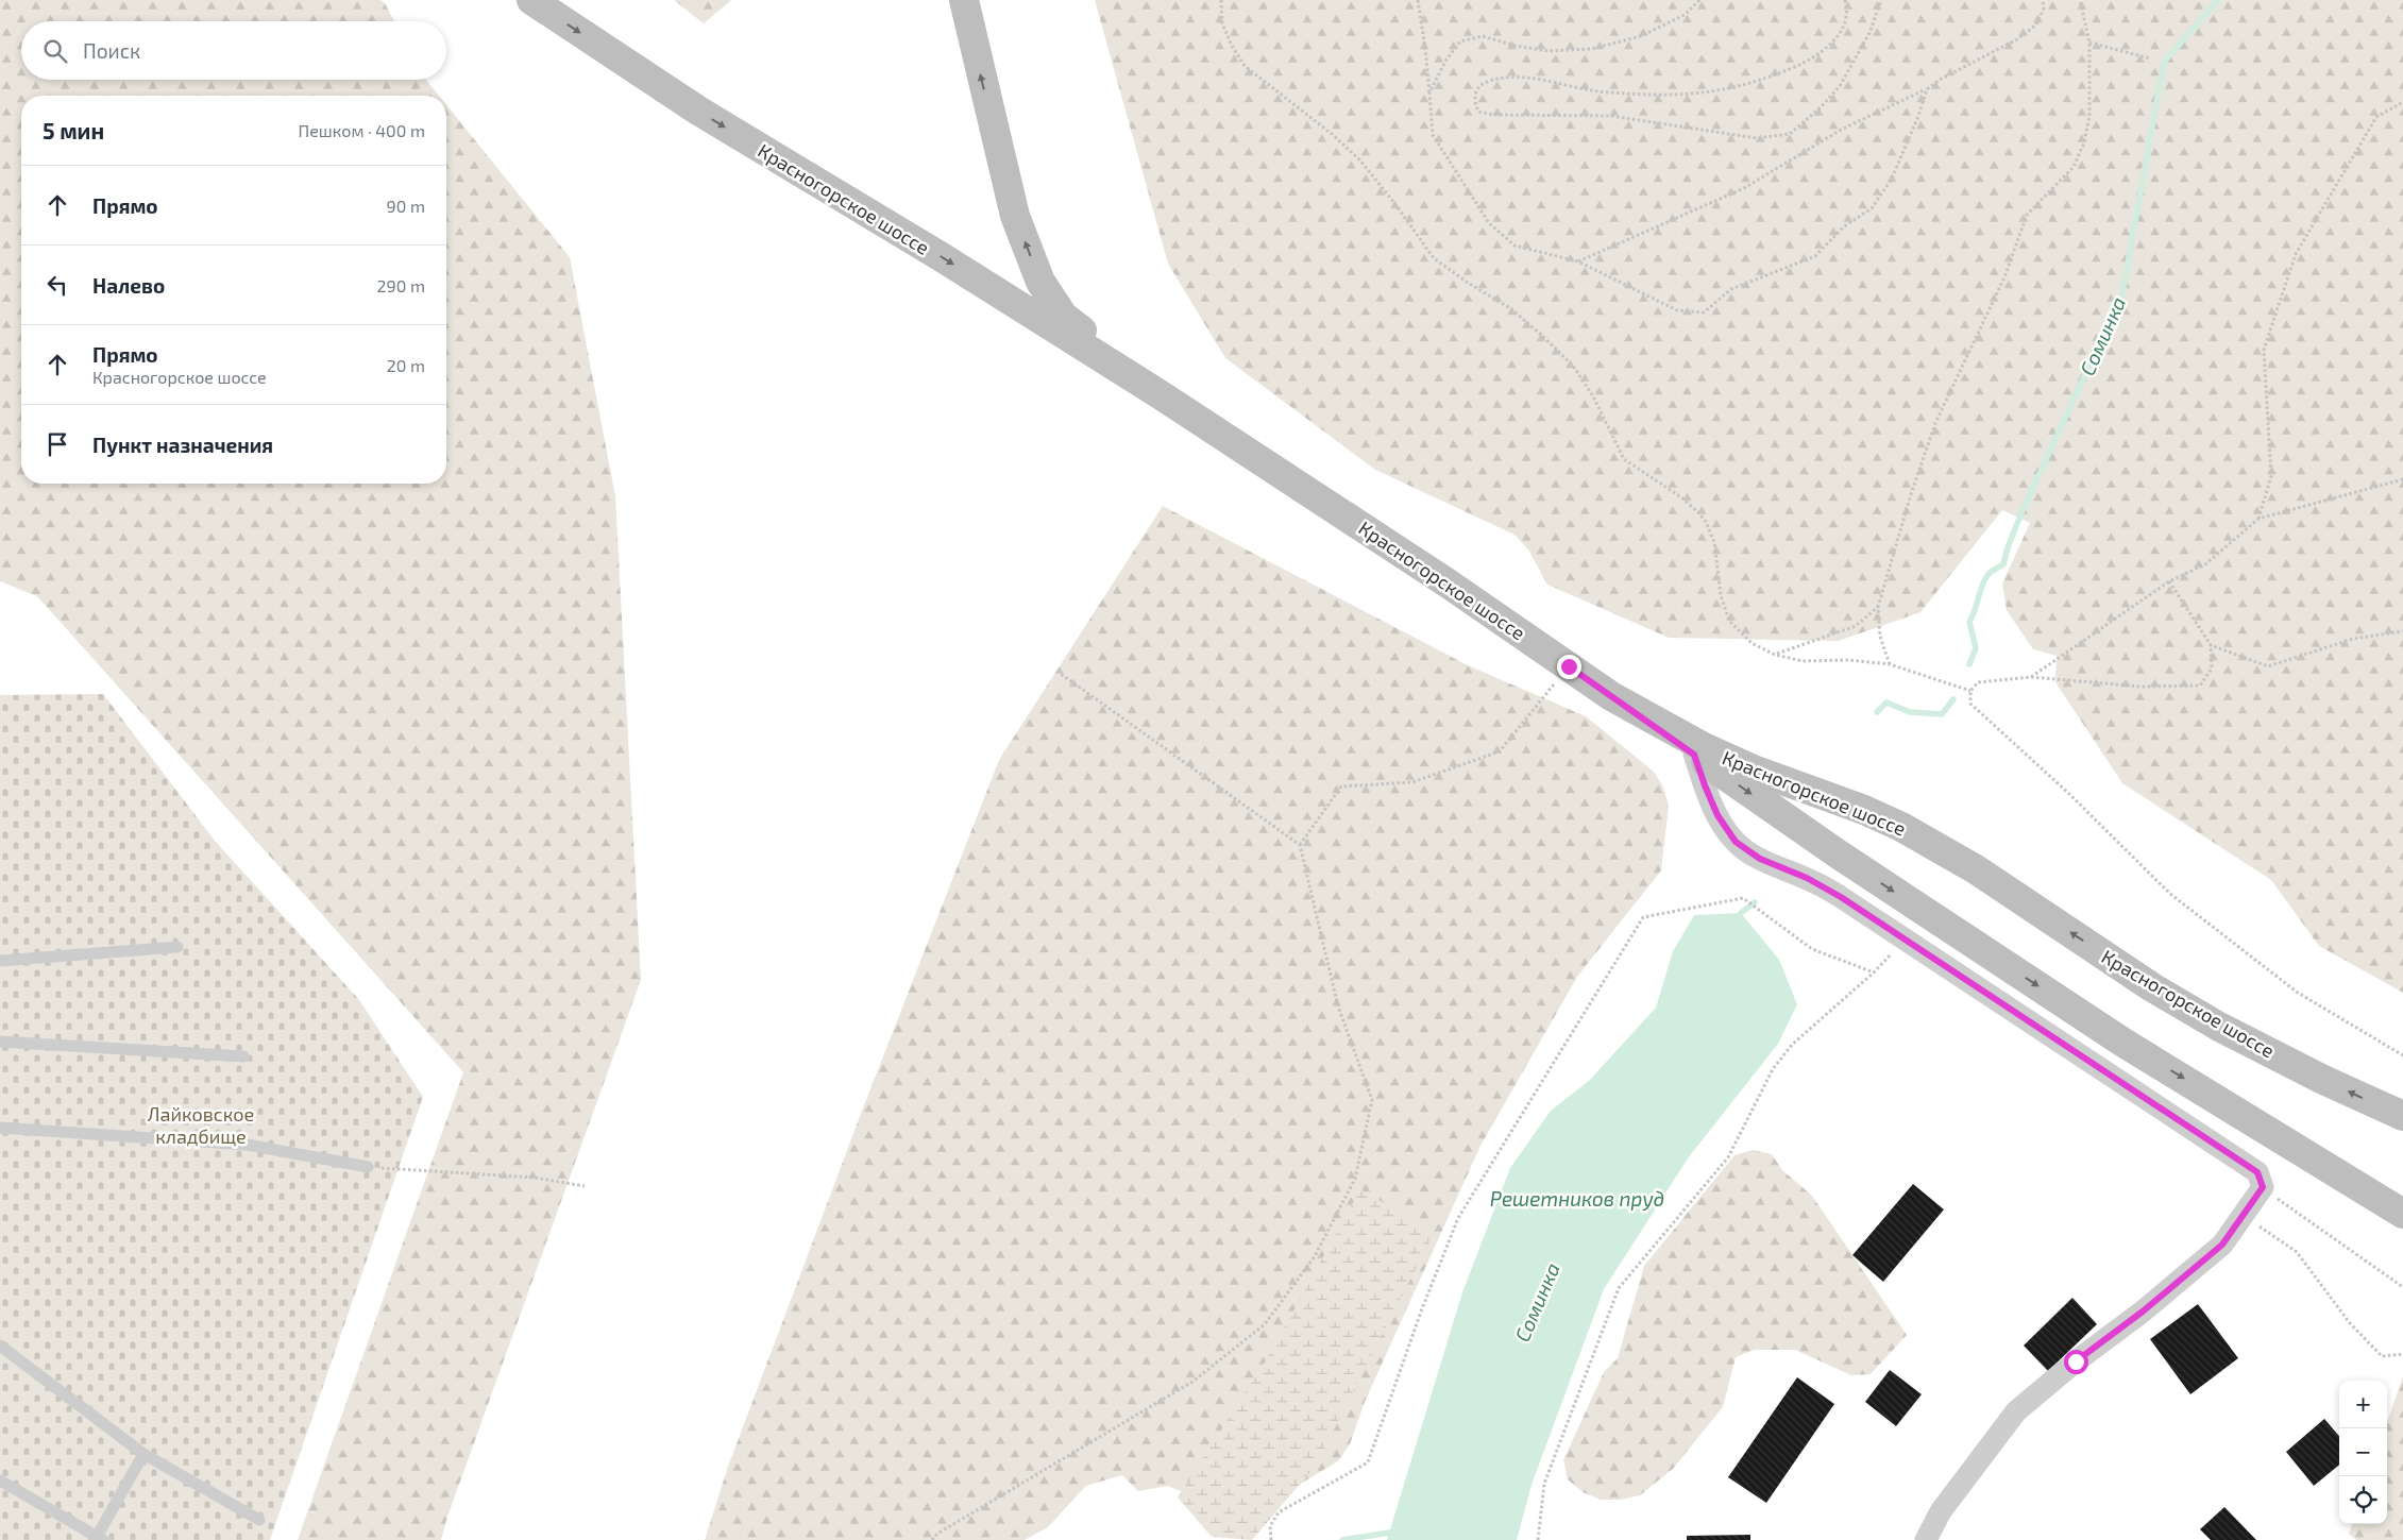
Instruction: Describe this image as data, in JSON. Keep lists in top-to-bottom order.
{
  "streets": {
    "main road": ["Красногорское шоссе"]
  },
  "water": ["Соминка", "Решетников пруд"],
  "parks": ["Лайковское кладбище"],
  "page": {
    "search": "Поиск",
    "heading": ["5 мин", "Пешком · 400 m"],
    "list": [
      ["Прямо", "90 m"],
      ["Налево", "290 m"],
      ["Прямо", "Красногорское шоссе", "20 m"],
      "Пункт назначения"
    ],
    "map_buttons": ["+", "−"]
  }
}
